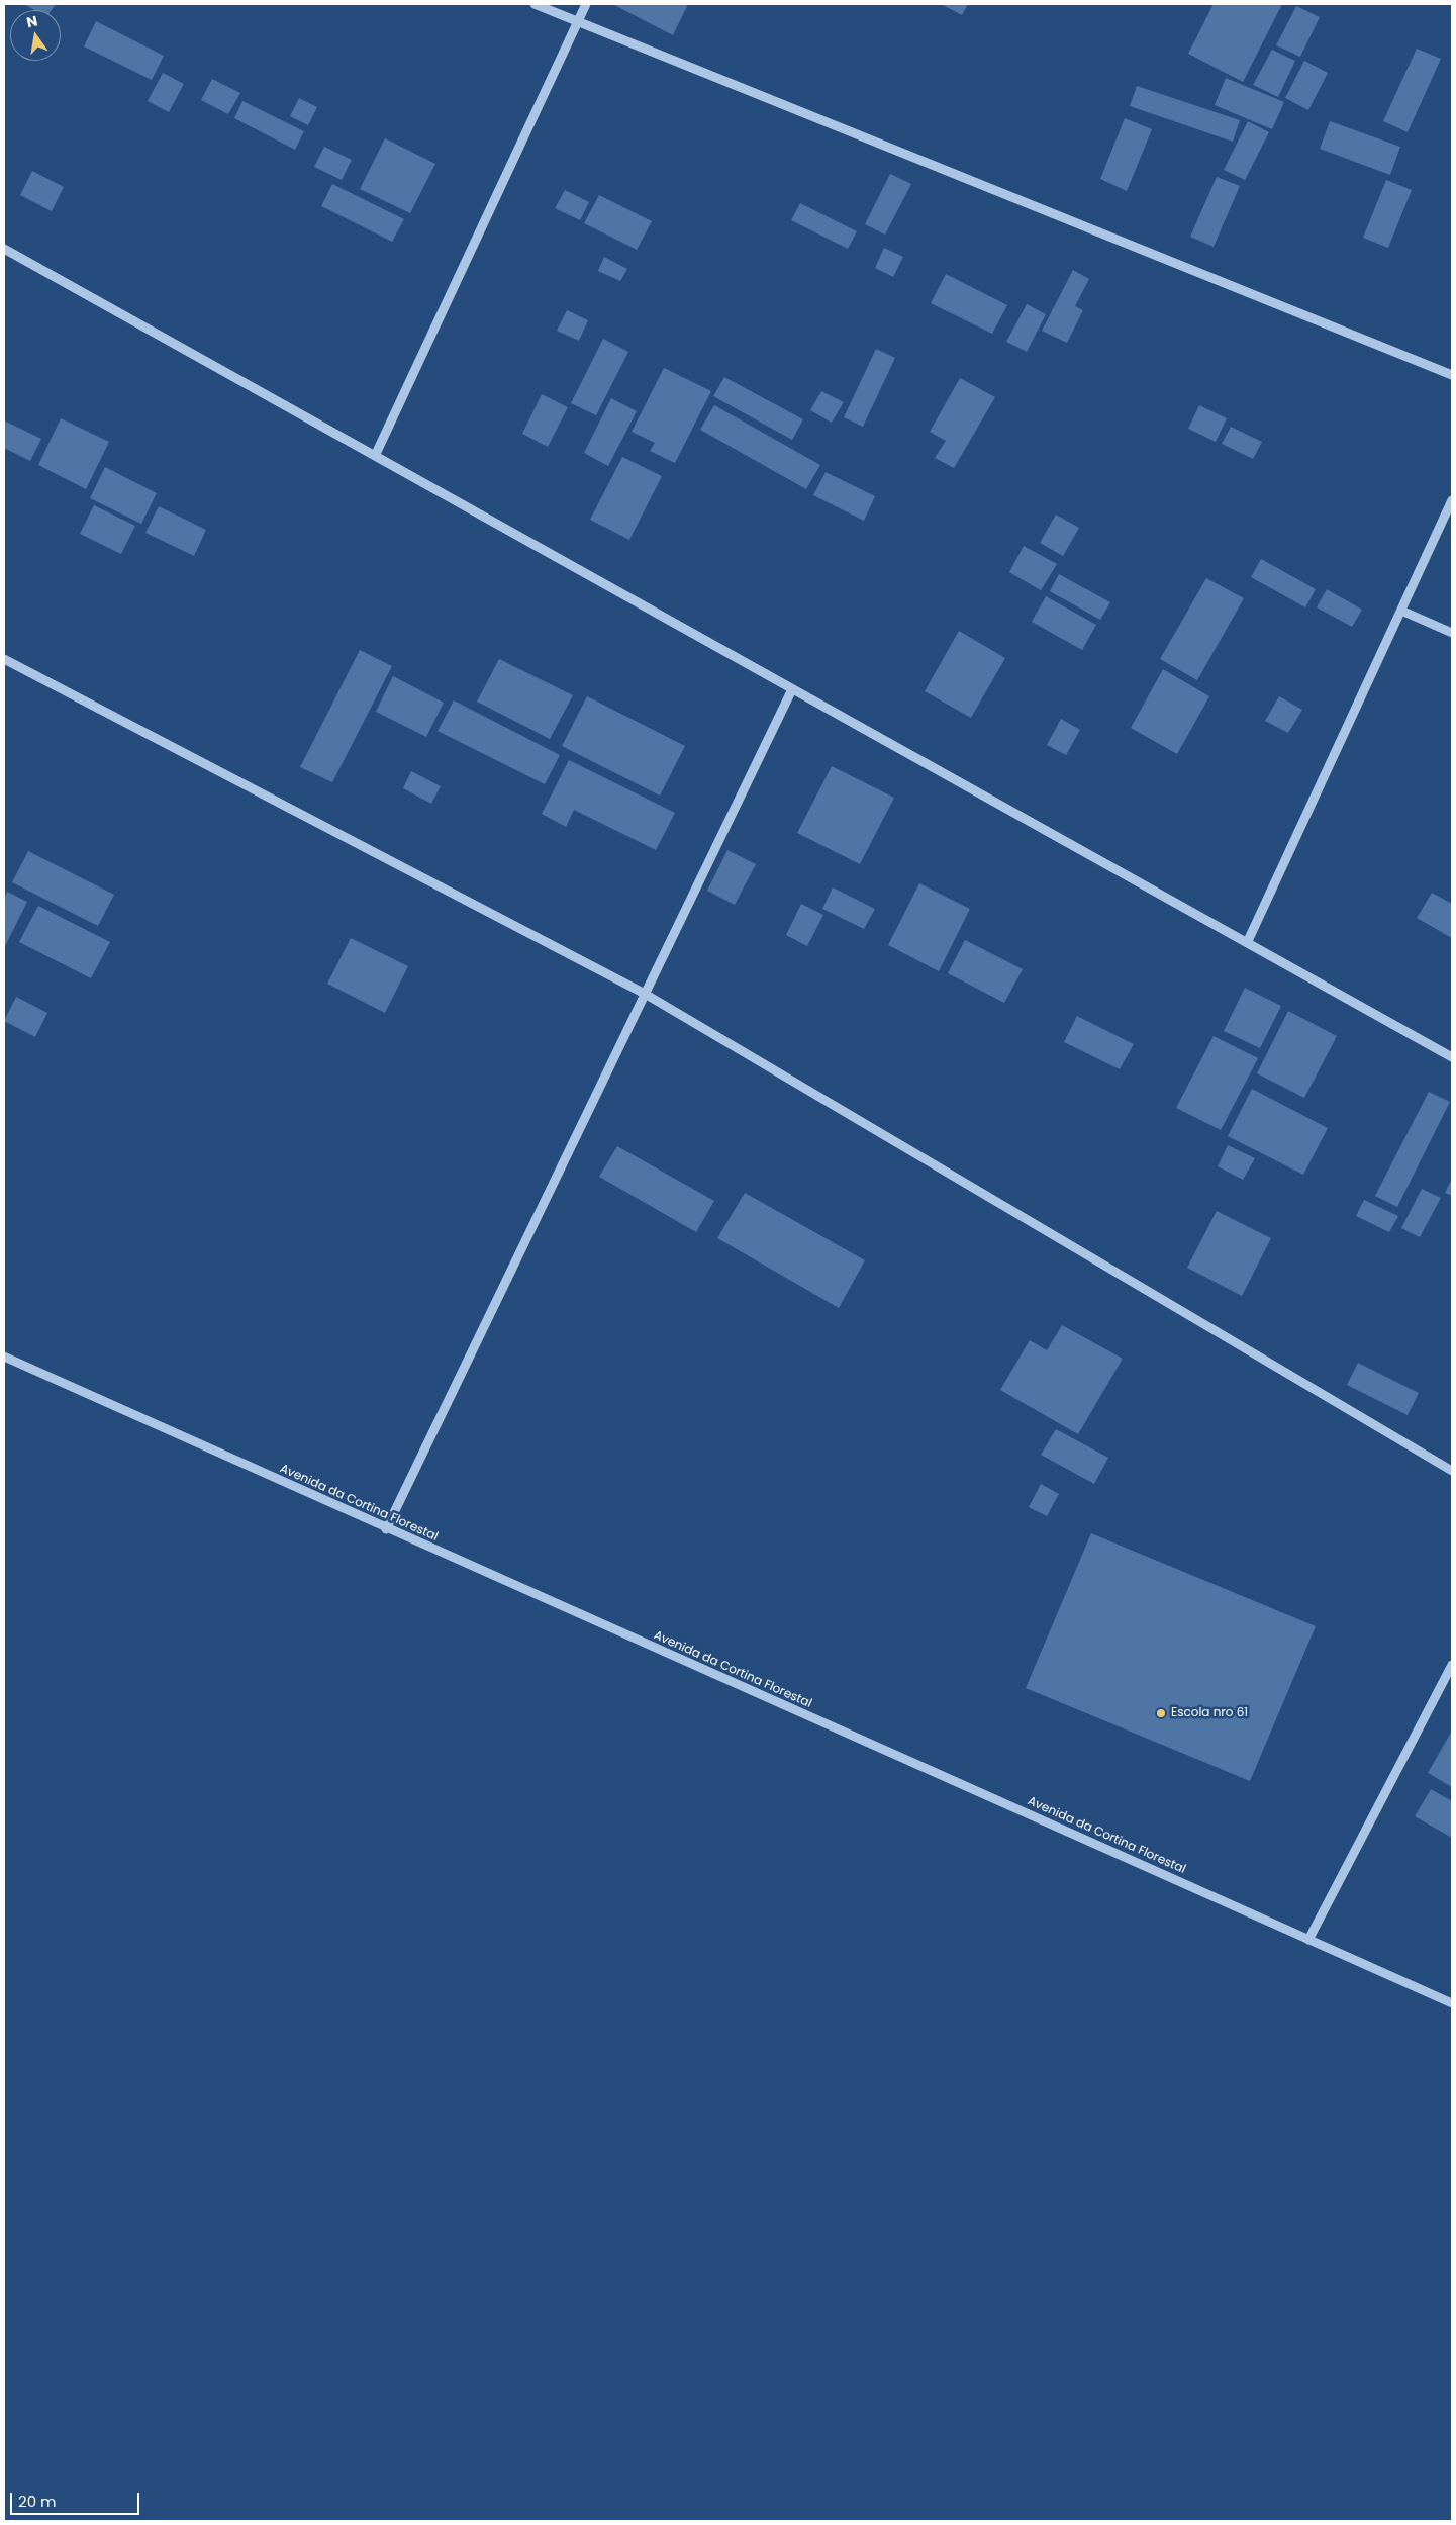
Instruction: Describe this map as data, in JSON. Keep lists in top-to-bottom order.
{
  "streets": {
    "street": ["Avenida da Cortina Florestal"]
  },
  "places": ["Escola nro 61"],
  "scale_bar": "20 m",
  "north": "top"
}
